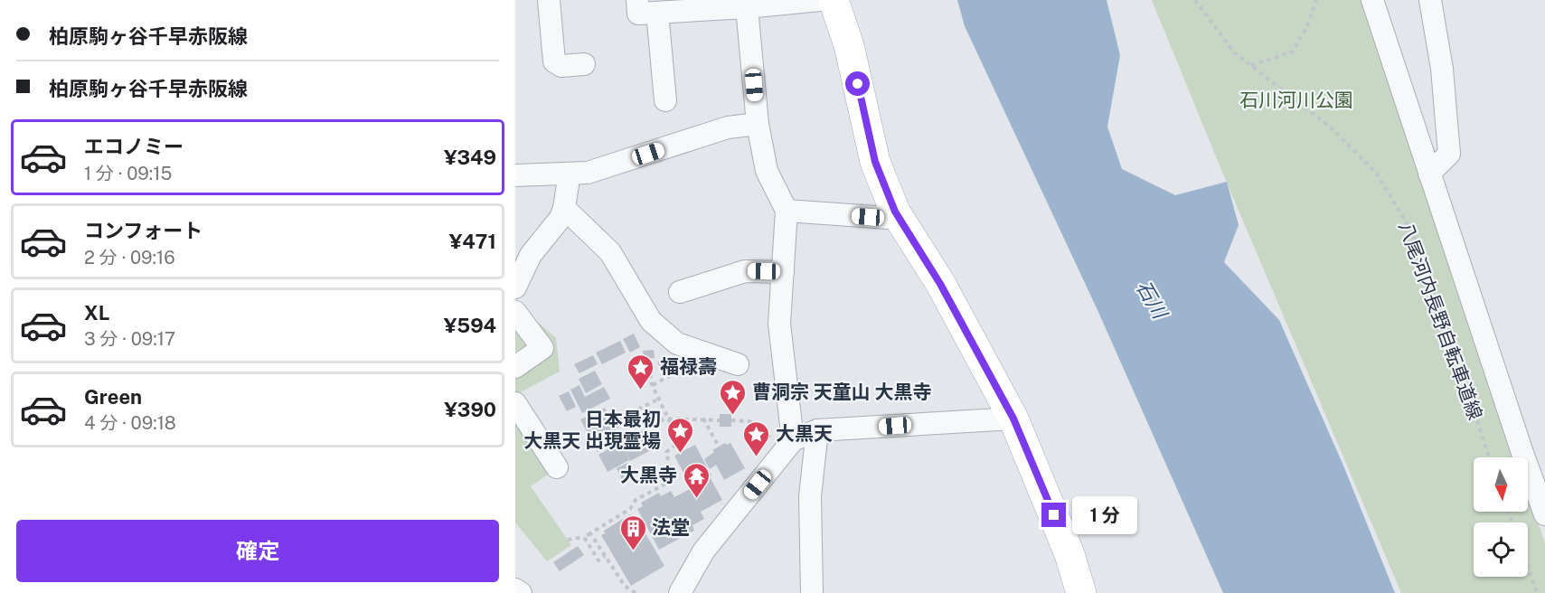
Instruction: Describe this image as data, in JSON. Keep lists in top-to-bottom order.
{
  "streets": {
    "path": ["八尾河内長野自転車道線"]
  },
  "water": ["石川"],
  "parks": ["石川河川公園"],
  "places": {
    "place": [
      "福禄壽",
      "曹洞宗 天童山 大黒寺",
      "日本最初 大黒天 出現霊場",
      "大黒天"
    ],
    "temple": ["大黒寺"],
    "building": ["法堂"]
  },
  "north": "bottom",
  "page": {
    "banner": ["柏原駒ヶ谷千早赤阪線", "柏原駒ヶ谷千早赤阪線"],
    "list": [
      {
        "name": "エコノミー",
        "note": "1 分 · 09:15",
        "value": "¥349"
      },
      {
        "name": "コンフォート",
        "note": "2 分 · 09:16",
        "value": "¥471"
      },
      {
        "name": "XL",
        "note": "3 分 · 09:17",
        "value": "¥594"
      },
      {
        "name": "Green",
        "note": "4 分 · 09:18",
        "value": "¥390"
      }
    ],
    "bubble": "1 分",
    "buttons": "確定"
  }
}
